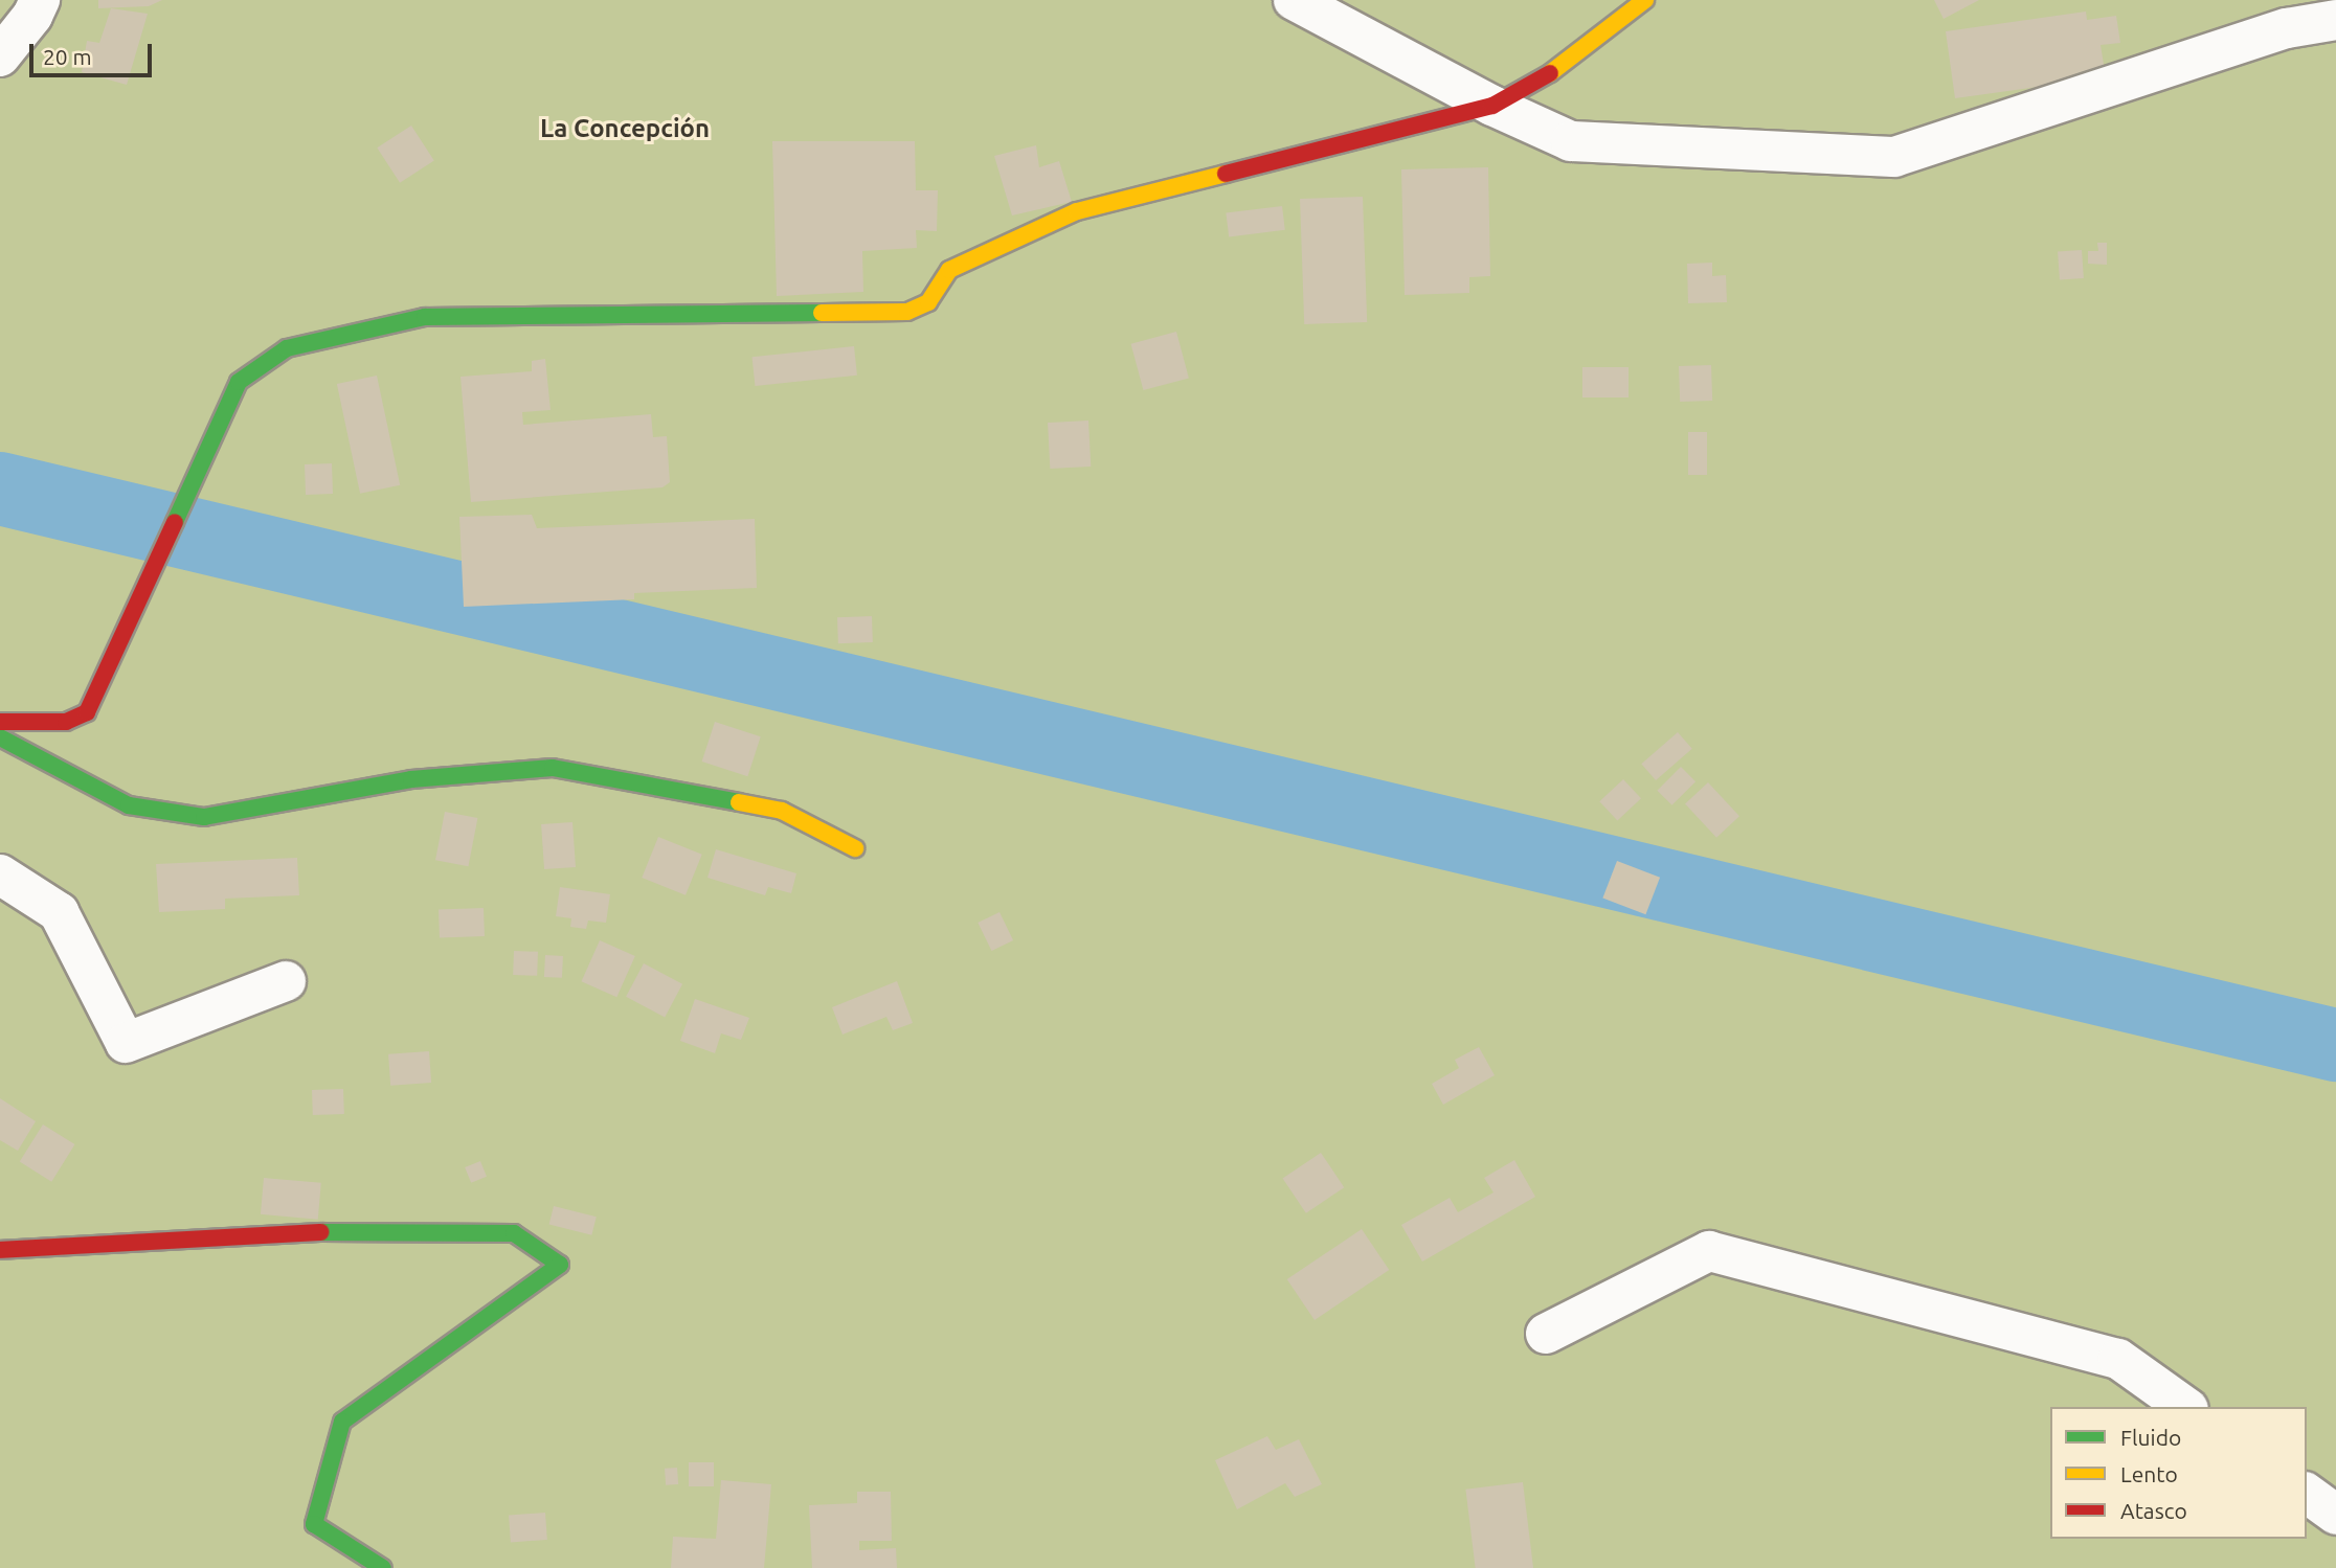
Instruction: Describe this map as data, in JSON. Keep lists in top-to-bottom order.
{
  "districts": ["La Concepción"],
  "legend": ["Fluido", "Lento", "Atasco"],
  "scale_bar": "20 m"
}
